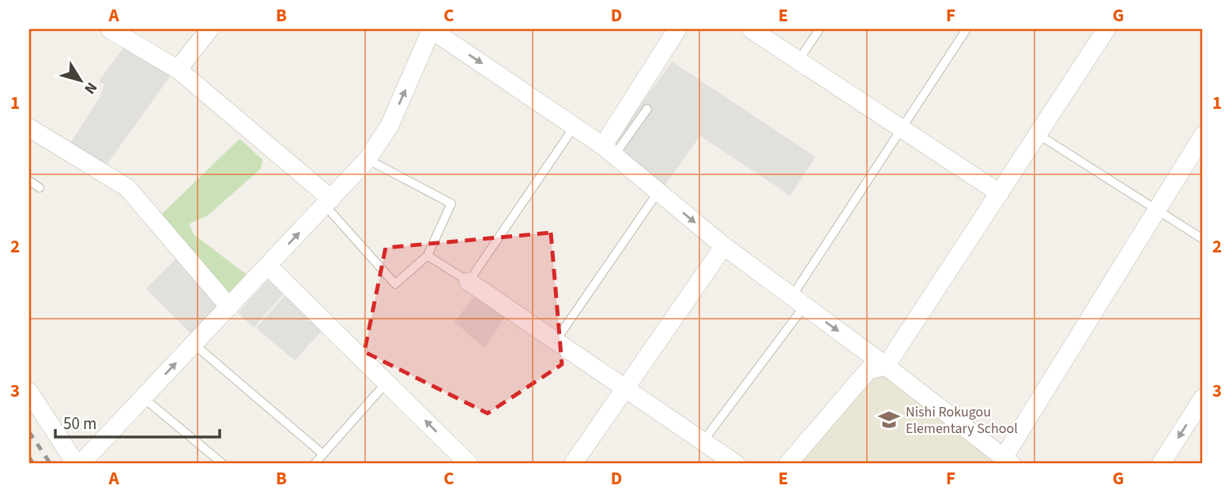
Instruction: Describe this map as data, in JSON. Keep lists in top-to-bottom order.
{
  "places": {
    "school or university": ["Nishi Rokugou Elementary School"]
  },
  "scale_bar": "50 m",
  "north": "bottom right",
  "grid": {
    "columns": [
      "A",
      "B",
      "C",
      "D",
      "E",
      "F",
      "G"
    ],
    "rows": ["1", "2", "3"]
  }
}
